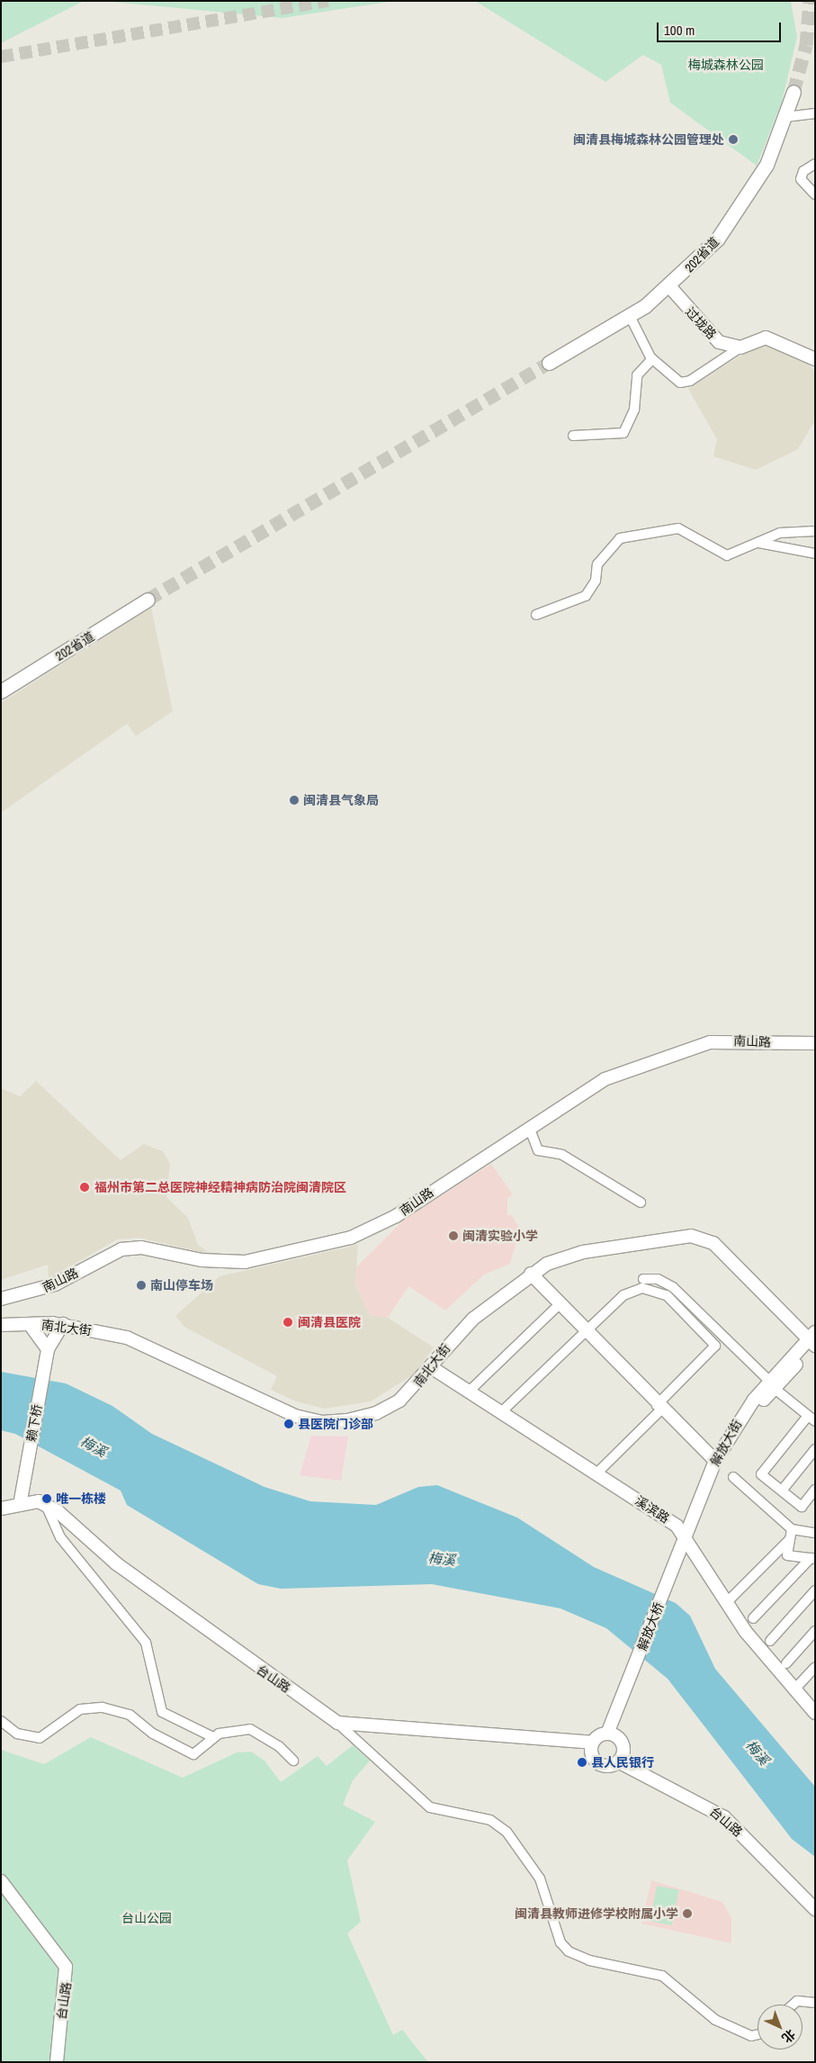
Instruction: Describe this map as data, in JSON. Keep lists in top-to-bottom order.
{
  "streets": {
    "main road": ["202省道"],
    "street": [
      "过垅路",
      "南山路",
      "南北大街",
      "赖下桥",
      "解放大街",
      "溪滨路",
      "解放大桥",
      "台山路"
    ]
  },
  "crossings": [
    ["202省道", "过垅路"],
    ["南北大街", "解放大街"],
    ["南北大街", "溪滨路"],
    ["解放大街", "溪滨路"],
    ["解放大街", "解放大桥"],
    ["解放大桥", "台山路"]
  ],
  "water": ["梅溪"],
  "parks": ["梅城森林公园", "台山公园"],
  "places": [
    "闽清县梅城森林公园管理处",
    "闽清县气象局",
    "福州市第二总医院神经精神病防治院闽清院区",
    "闽清实验小学",
    "南山停车场",
    "闽清县医院",
    "县医院门诊部",
    "唯一栋楼",
    "县人民银行",
    "闽清县教师进修学校附属小学"
  ],
  "scale_bar": "100 m",
  "north": "bottom right"
}
